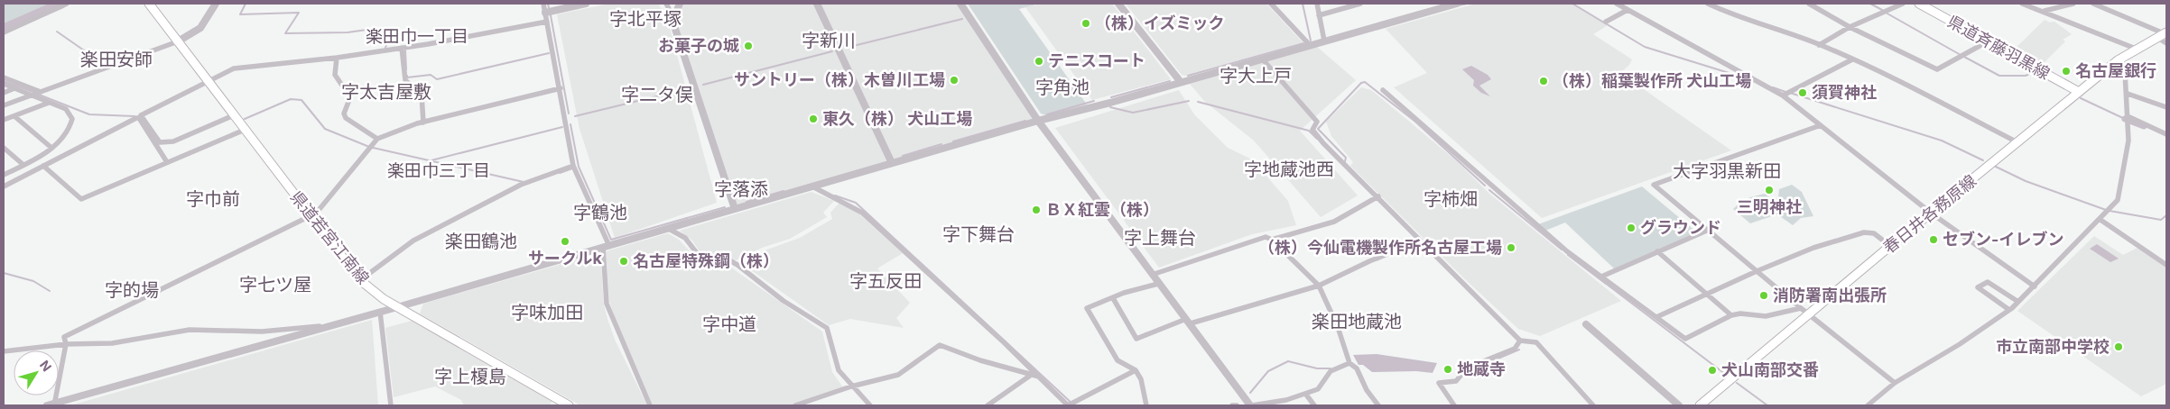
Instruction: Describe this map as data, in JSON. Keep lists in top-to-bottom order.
{
  "streets": {
    "main road": ["県道斉藤羽黒線", "春日井各務原線", "県道若宮江南線"]
  },
  "crossings": [
    ["県道斉藤羽黒線", "春日井各務原線"]
  ],
  "districts": [
    "字北平塚",
    "楽田巾一丁目",
    "字新川",
    "楽田安師",
    "字大上戸",
    "字角池",
    "字太吉屋敷",
    "字二タ俣",
    "字地蔵池西",
    "楽田巾三丁目",
    "大字羽黒新田",
    "字落添",
    "字巾前",
    "字柿畑",
    "字鶴池",
    "字下舞台",
    "字上舞台",
    "楽田鶴池",
    "字五反田",
    "字七ツ屋",
    "字的場",
    "字味加田",
    "楽田地蔵池",
    "字中道",
    "字上榎島"
  ],
  "places": [
    "（株）イズミック",
    "お菓子の城",
    "テニスコート",
    "名古屋銀行",
    "サントリー（株）木曽川工場",
    "（株）稲葉製作所 犬山工場",
    "須賀神社",
    "東久（株） 犬山工場",
    "三明神社",
    "ＢＸ紅雲（株）",
    "グラウンド",
    "セブン-イレブン",
    "サークルk",
    "（株）今仙電機製作所名古屋工場",
    "名古屋特殊鋼（株）",
    "消防署南出張所",
    "市立南部中学校",
    "地蔵寺",
    "犬山南部交番"
  ],
  "north": "top right"
}
